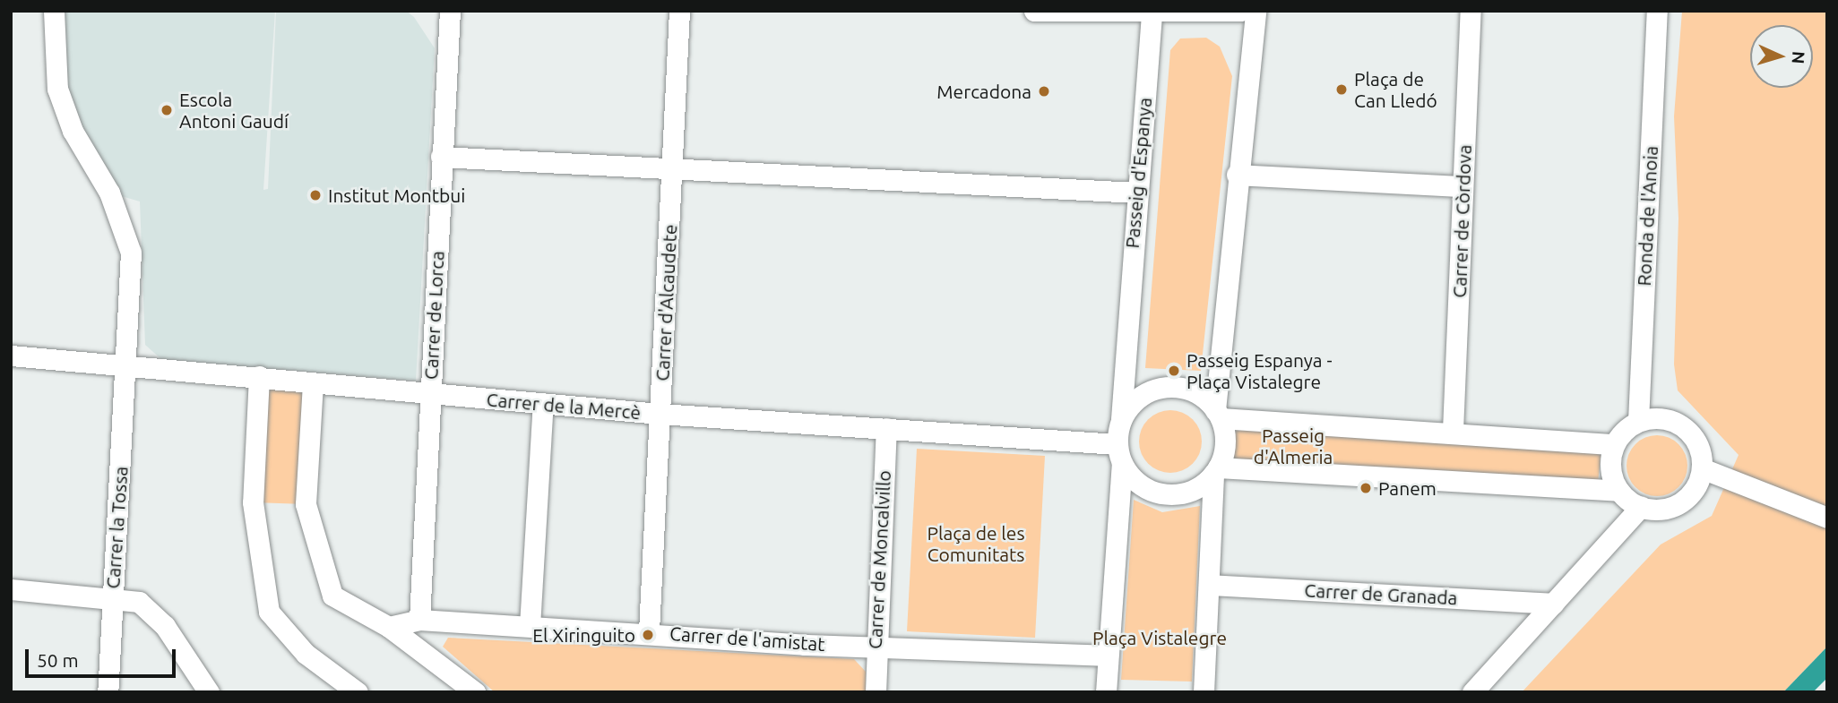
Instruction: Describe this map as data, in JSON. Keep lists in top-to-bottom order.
{
  "streets": {
    "street": [
      "Passeig d'Espanya",
      "Ronda de l'Anoia",
      "Carrer de Còrdova",
      "Carrer d'Alcaudete",
      "Carrer de Lorca",
      "Carrer de la Mercè",
      "Carrer la Tossa",
      "Carrer de Moncalvillo",
      "Carrer de Granada",
      "Carrer de l'amistat"
    ]
  },
  "crossings": [
    ["Passeig d'Espanya", "Carrer de la Mercè"],
    ["Passeig d'Espanya", "Carrer de l'amistat"],
    ["Carrer d'Alcaudete", "Carrer de la Mercè"],
    ["Carrer d'Alcaudete", "Carrer de l'amistat"],
    ["Carrer de Lorca", "Carrer de la Mercè"],
    ["Carrer de Lorca", "Carrer de l'amistat"],
    ["Carrer de la Mercè", "Carrer la Tossa"],
    ["Carrer de la Mercè", "Carrer de Moncalvillo"],
    ["Carrer de Moncalvillo", "Carrer de l'amistat"]
  ],
  "parks": ["Passeig d'Almeria", "Plaça de les Comunitats", "Plaça Vistalegre"],
  "places": [
    "Plaça de Can Lledó",
    "Mercadona",
    "Escola Antoni Gaudí",
    "Institut Montbui",
    "Passeig Espanya - Plaça Vistalegre",
    "Panem",
    "El Xiringuito"
  ],
  "scale_bar": "50 m",
  "north": "right"
}
